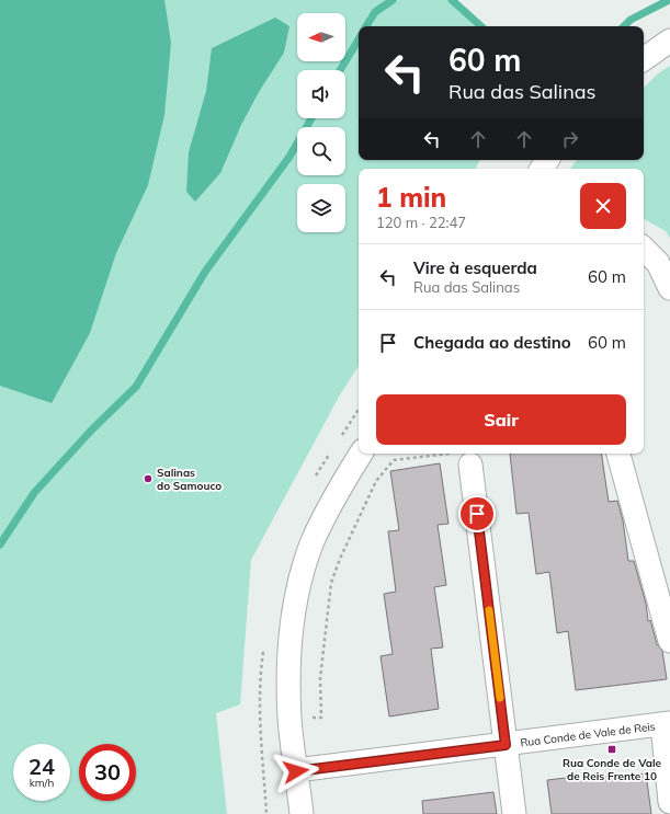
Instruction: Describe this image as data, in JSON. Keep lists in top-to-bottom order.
{
  "streets": {
    "street": ["Rua Conde de Vale de Reis"]
  },
  "places": {
    "other": ["Salinas do Samouco"],
    "transit": ["Rua Conde de Vale de Reis Frente 10"]
  },
  "north": "left",
  "page": {
    "turn": ["60 m", "Rua das Salinas"],
    "heading": ["1 min", "120 m · 22:47"],
    "list": [
      {
        "name": "Vire à esquerda",
        "note": "Rua das Salinas",
        "value": "60 m"
      },
      {
        "name": "Chegada ao destino",
        "value": "60 m"
      }
    ],
    "buttons": "Sair",
    "speed": "24 km/h",
    "limit": "30"
  }
}
